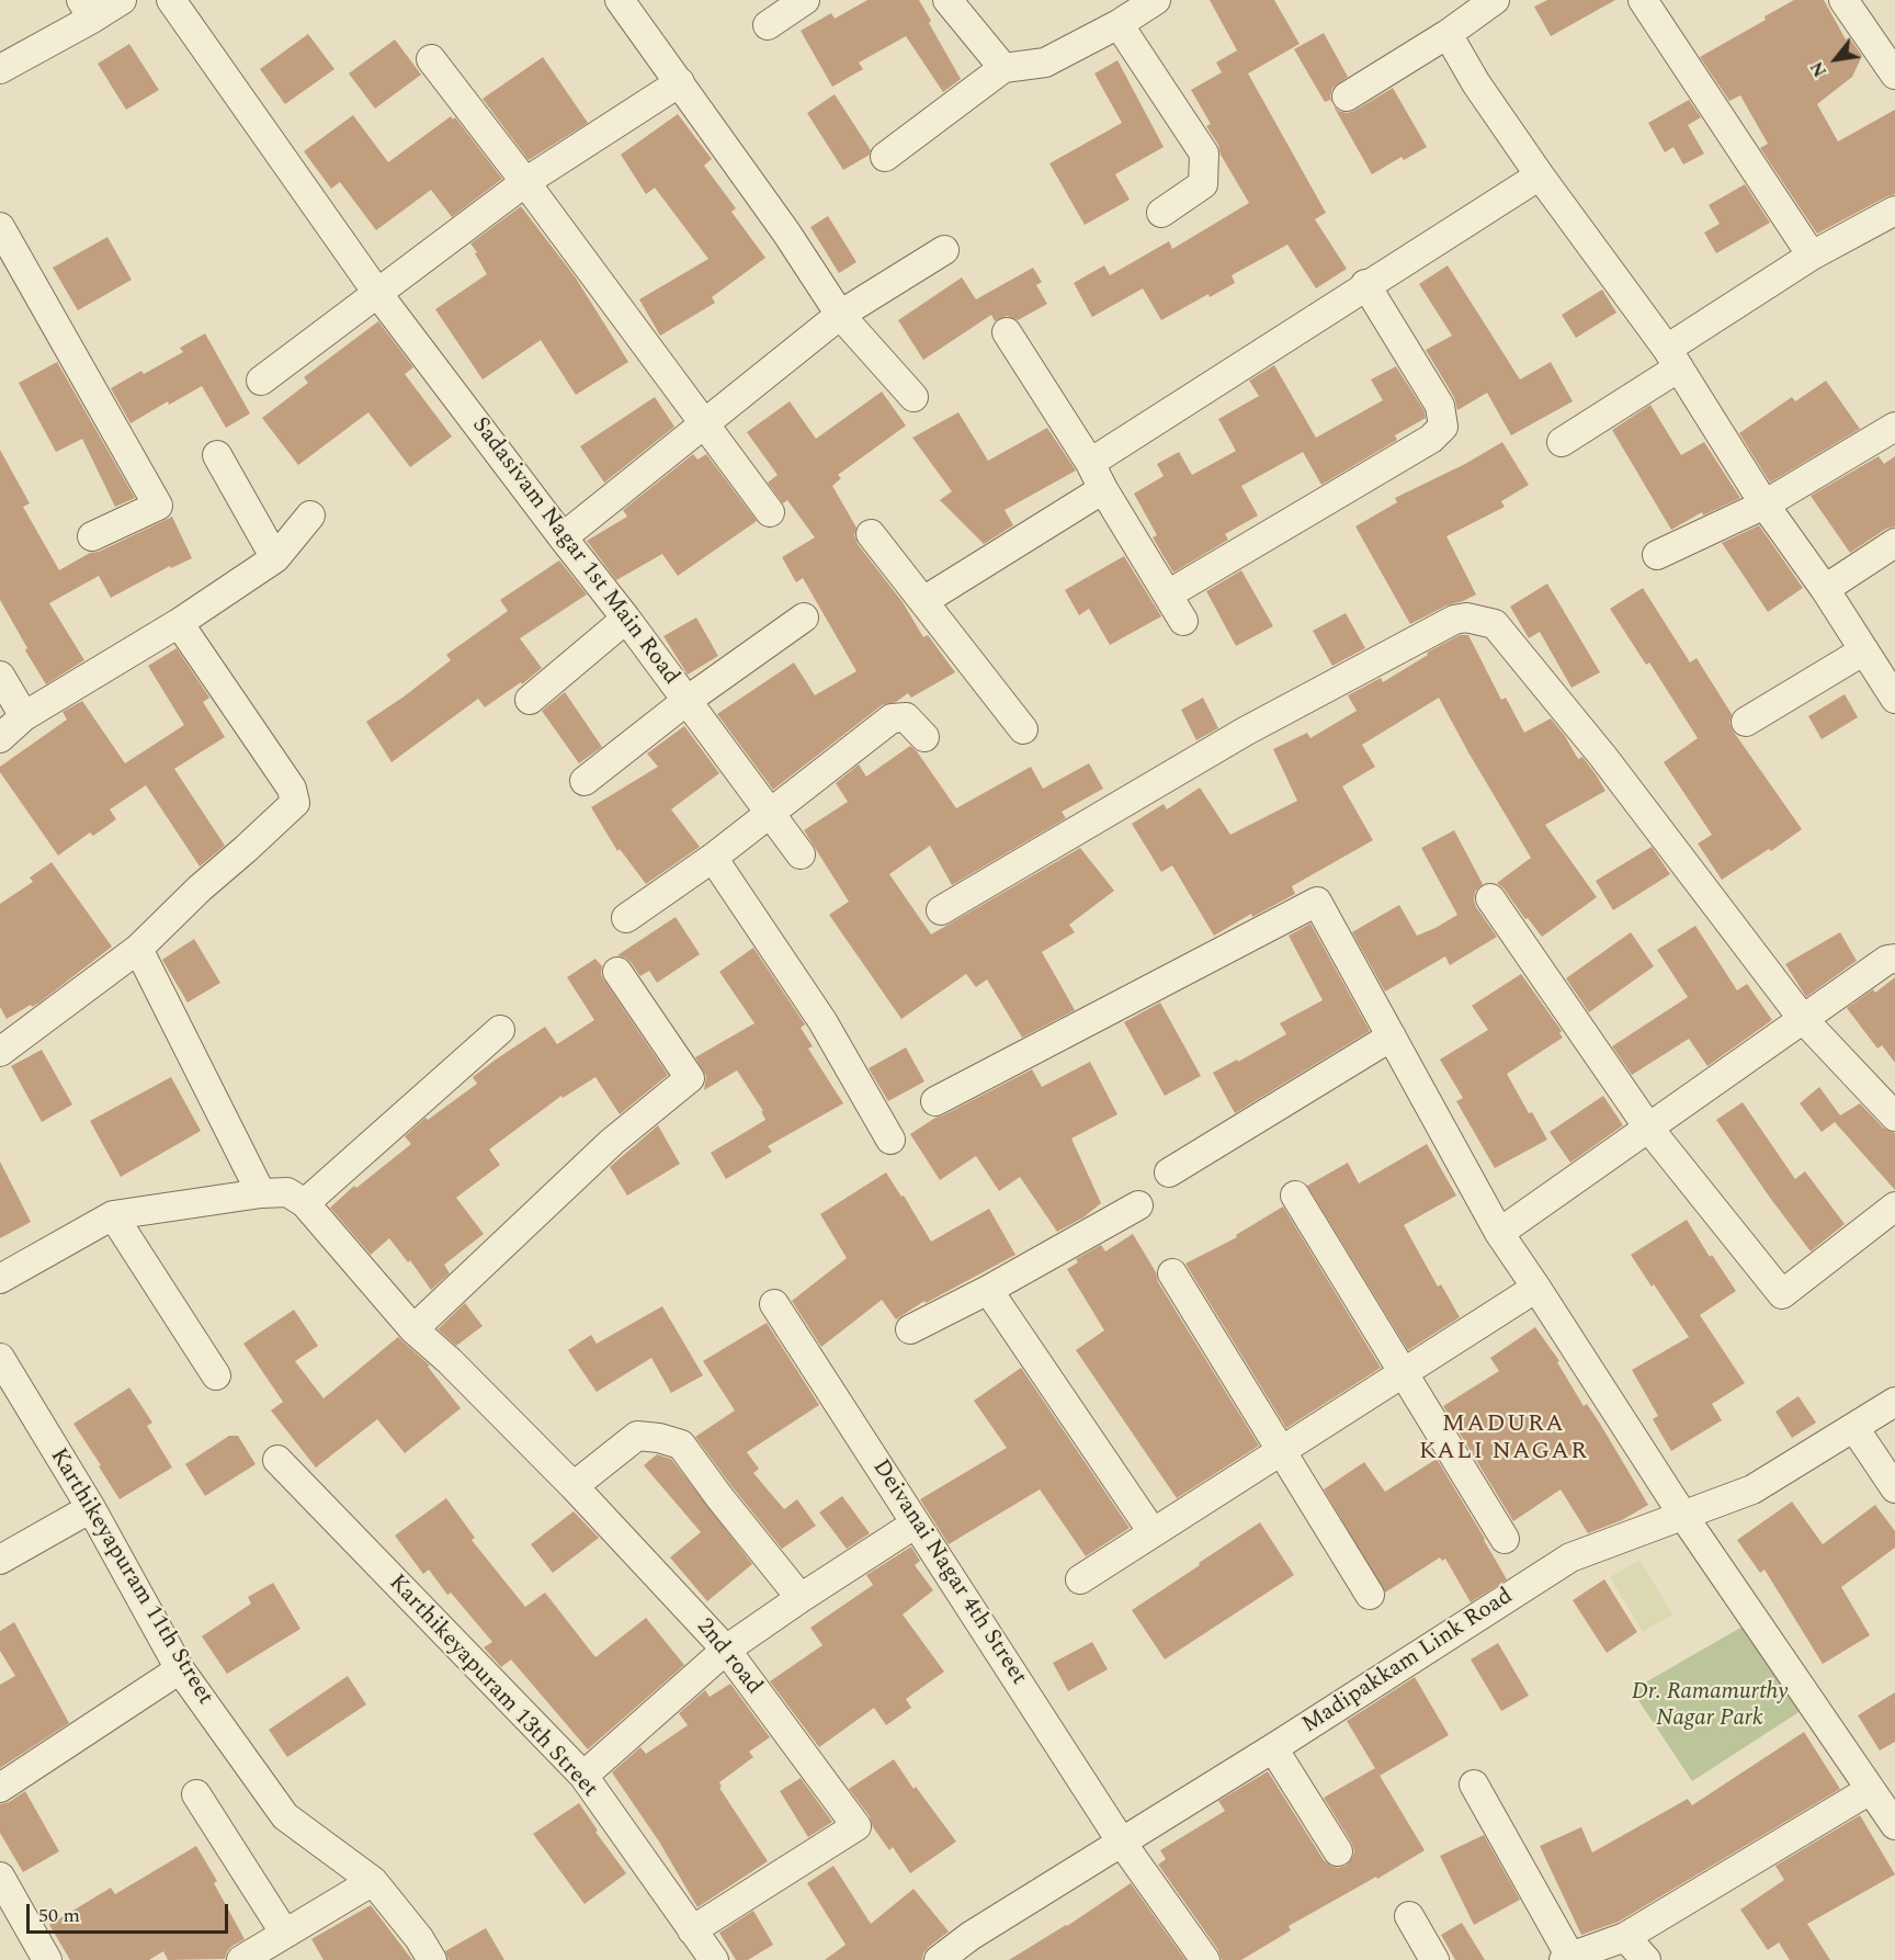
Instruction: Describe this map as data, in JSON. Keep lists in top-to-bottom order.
{
  "streets": {
    "street": [
      "Sadasivam Nagar 1st Main Road",
      "Deivanai Nagar 4th Street",
      "Karthikeyapuram 11th Street",
      "2nd road",
      "Madipakkam Link Road",
      "Karthikeyapuram 13th Street"
    ]
  },
  "crossings": [
    ["Deivanai Nagar 4th Street", "Madipakkam Link Road"],
    ["2nd road", "Karthikeyapuram 13th Street"]
  ],
  "districts": ["MADURA KALI NAGAR"],
  "parks": ["Dr. Ramamurthy Nagar Park"],
  "scale_bar": "50 m",
  "north": "bottom left"
}
